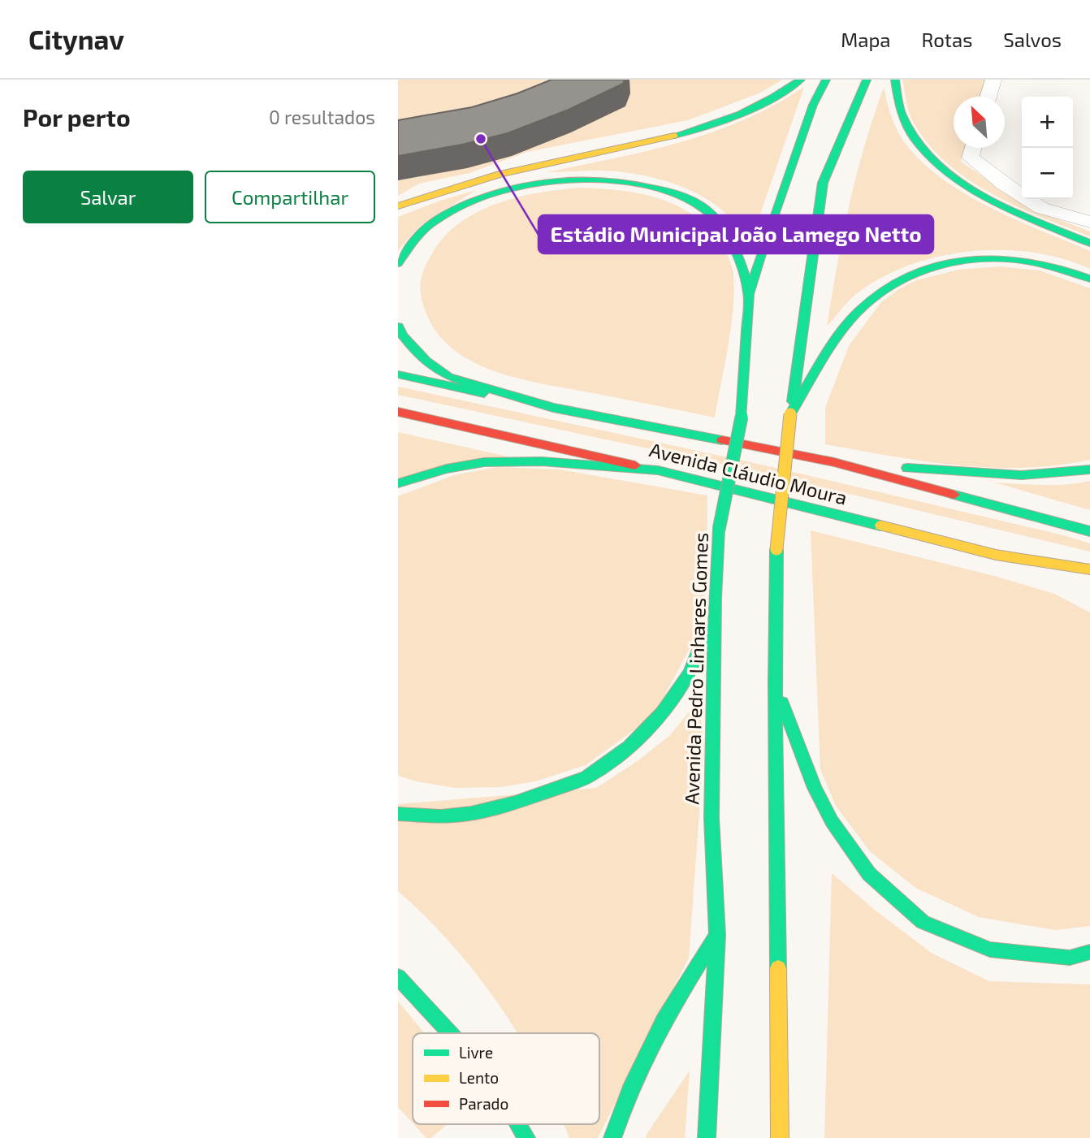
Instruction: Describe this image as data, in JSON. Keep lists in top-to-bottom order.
{
  "streets": {
    "main road": ["Avenida Cláudio Moura", "Avenida Pedro Linhares Gomes"]
  },
  "places": ["Estádio Municipal João Lamego Netto"],
  "legend": ["Livre", "Lento", "Parado"],
  "north": "top left",
  "page": {
    "header": "Citynav",
    "nav": ["Mapa", "Rotas", "Salvos"],
    "heading": ["Por perto", "0 resultados"],
    "map_buttons": ["+", "−"],
    "buttons": ["Salvar", "Compartilhar"]
  }
}
